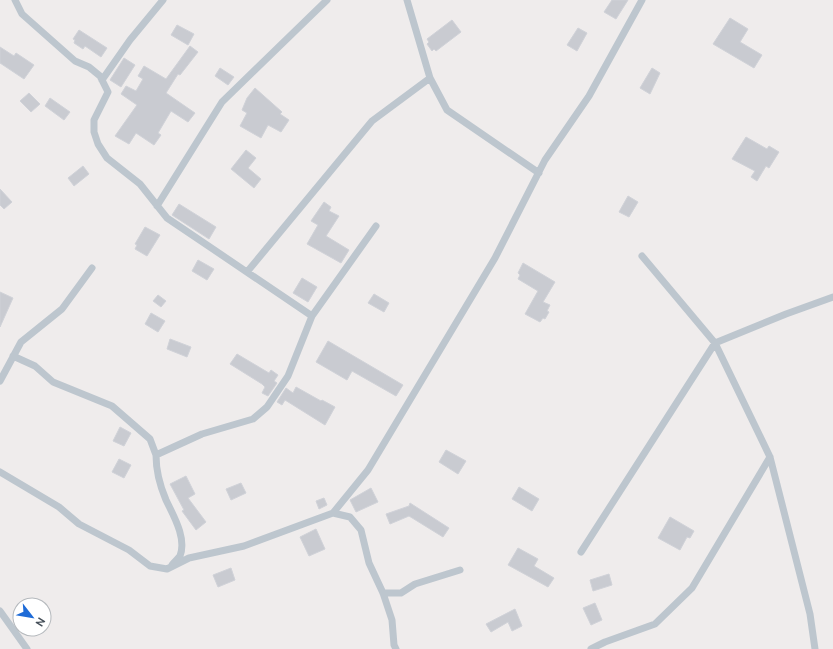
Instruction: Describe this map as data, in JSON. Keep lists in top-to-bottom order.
{
  "north": "bottom right"
}
